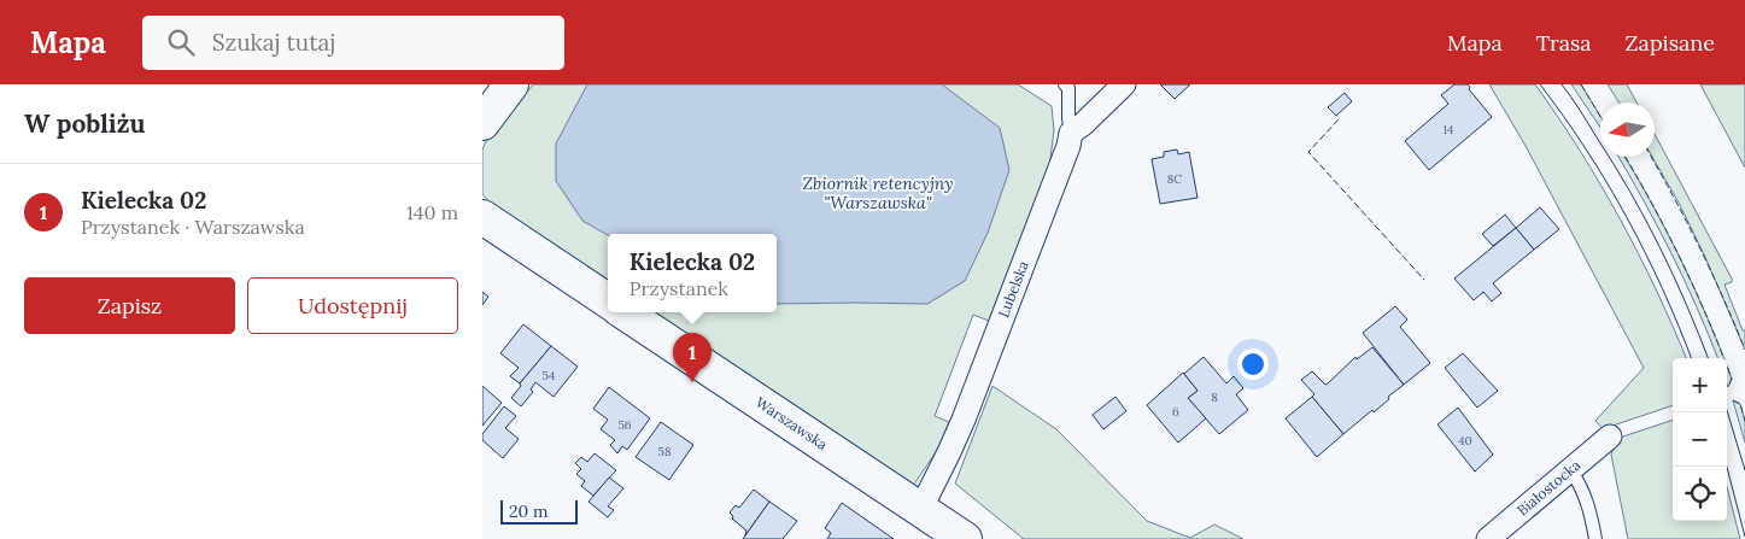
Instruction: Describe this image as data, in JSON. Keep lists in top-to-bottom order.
{
  "streets": {
    "street": ["Lubelska", "Warszawska", "Białostocka"]
  },
  "crossings": [
    ["Lubelska", "Warszawska"]
  ],
  "water": ["Zbiornik retencyjny \"Warszawska\""],
  "house_numbers": [
    "14",
    "8C",
    "54",
    "8",
    "6",
    "56",
    "40",
    "58"
  ],
  "scale_bar": "20 m",
  "north": "left",
  "page": {
    "header": "Mapa",
    "search": "Szukaj tutaj",
    "nav": ["Mapa", "Trasa", "Zapisane"],
    "heading": "W pobliżu",
    "list": [
      {
        "mark": "1",
        "name": "Kielecka 02",
        "note": "Przystanek · Warszawska",
        "value": "140 m"
      }
    ],
    "popup": ["Kielecka 02", "Przystanek"],
    "buttons": ["Zapisz", "Udostępnij"],
    "pins": "1",
    "map_buttons": ["+", "−"],
    "scale": "20 m"
  }
}
